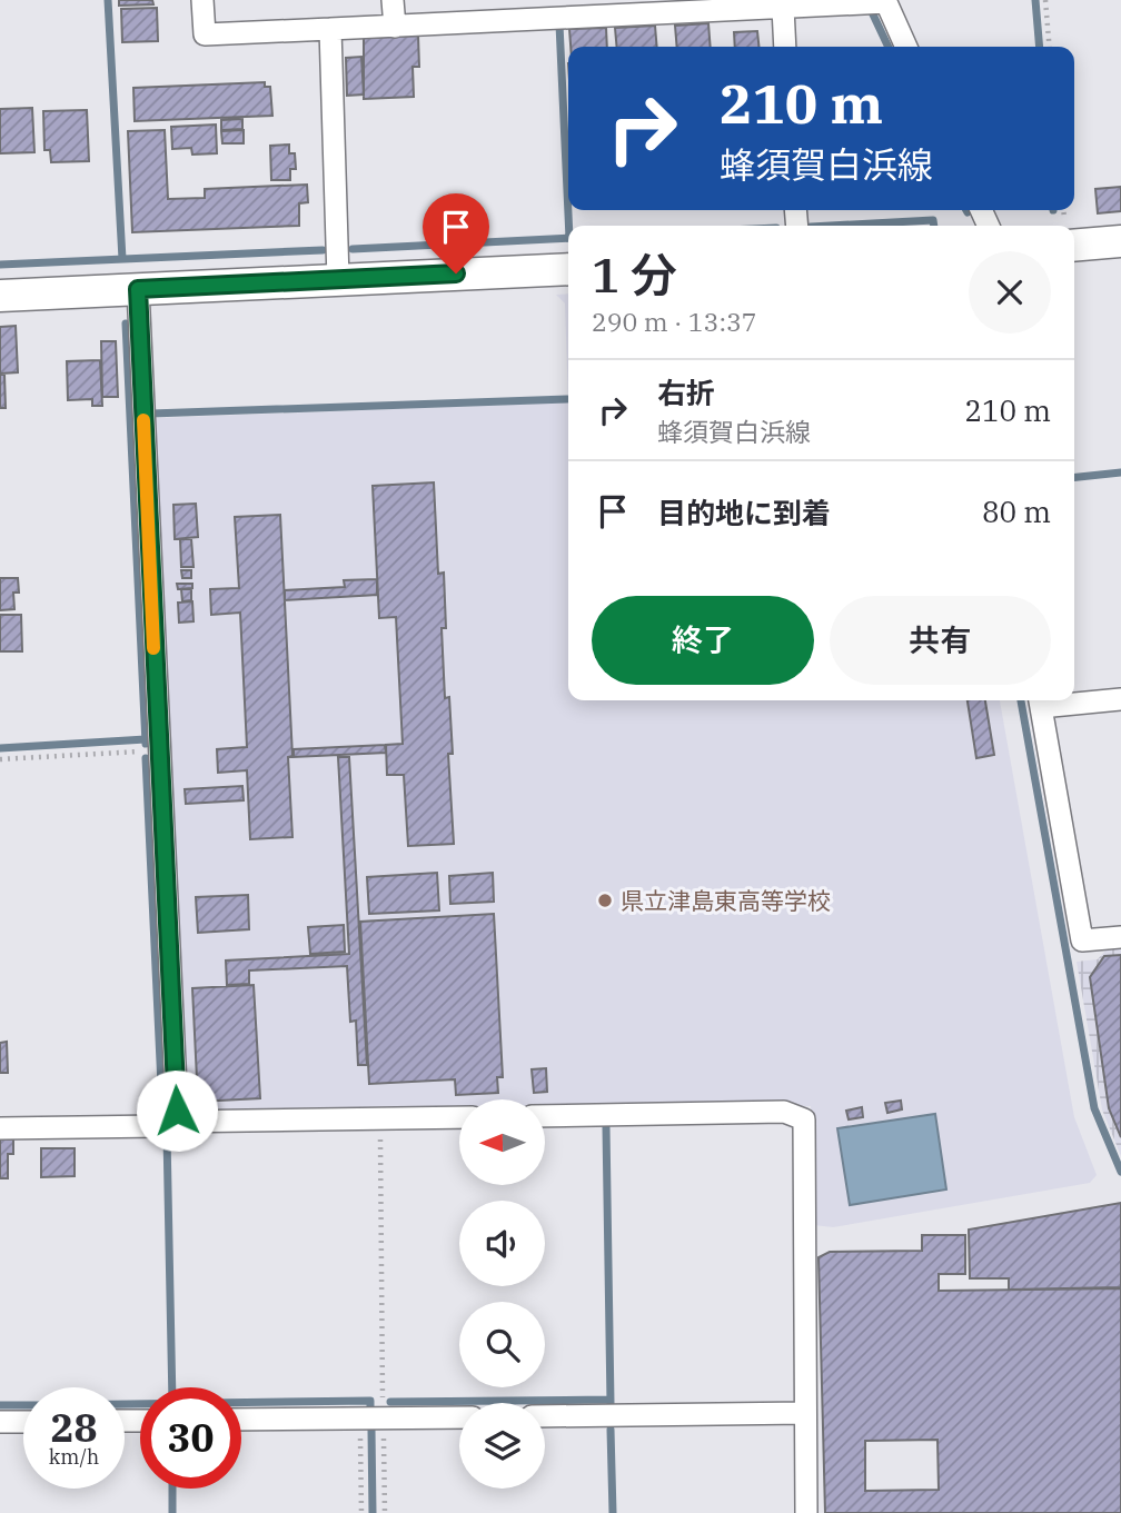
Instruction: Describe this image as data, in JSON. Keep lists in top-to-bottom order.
{
  "places": ["県立津島東高等学校"],
  "north": "left",
  "page": {
    "turn": ["210 m", "蜂須賀白浜線"],
    "heading": ["1 分", "290 m · 13:37"],
    "list": [
      {
        "name": "右折",
        "note": "蜂須賀白浜線",
        "value": "210 m"
      },
      {
        "name": "目的地に到着",
        "value": "80 m"
      }
    ],
    "buttons": ["終了", "共有"],
    "speed": "28 km/h",
    "limit": "30"
  }
}
